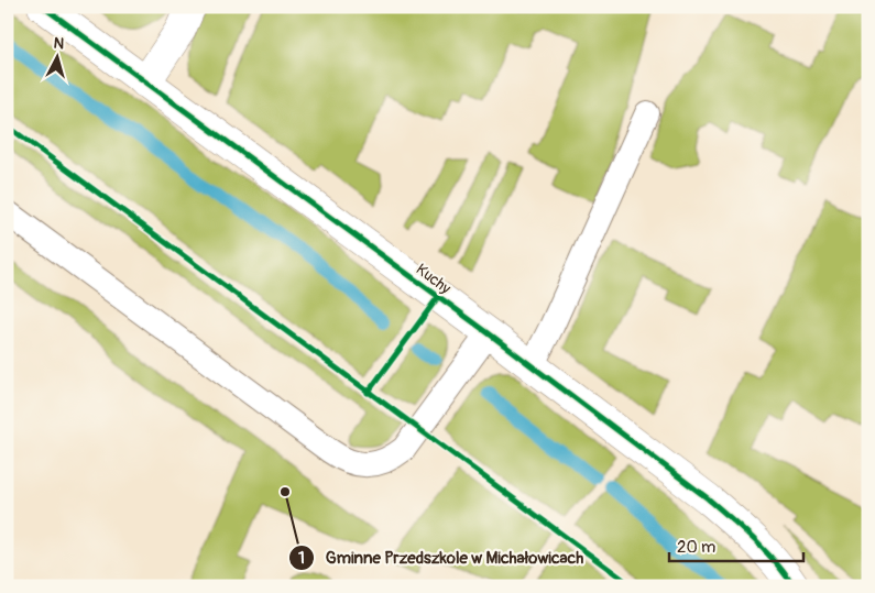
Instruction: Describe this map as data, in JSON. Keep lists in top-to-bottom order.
{
  "streets": {
    "street": ["Kuchy"]
  },
  "places": ["Gminne Przedszkole w Michałowicach"],
  "scale_bar": "20 m",
  "north": "top"
}
